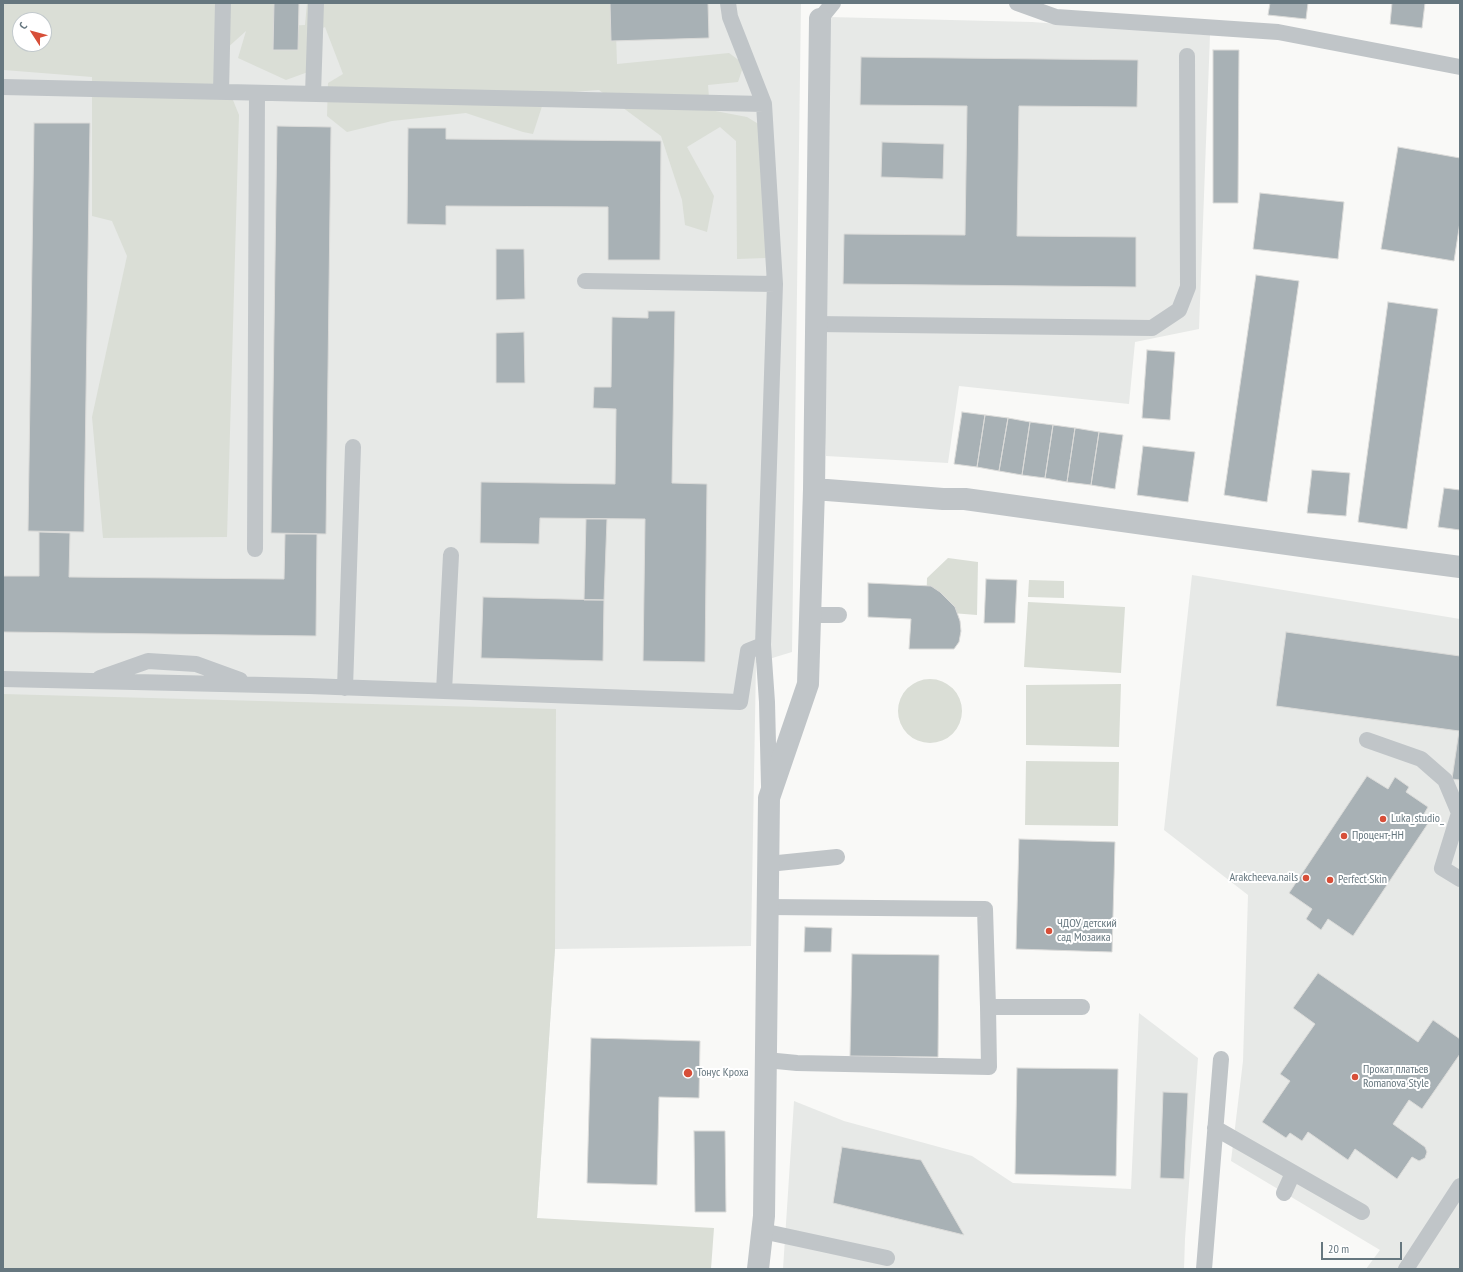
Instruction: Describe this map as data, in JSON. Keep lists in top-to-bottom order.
{
  "places": [
    "Luka_studio_",
    "Процент-НН",
    "Arakcheeva.nails",
    "Perfect Skin",
    "ЧДОУ детский сад Мозаика",
    "Тонус Кроха",
    "Прокат платьев Romanova Style"
  ],
  "scale_bar": "20 m",
  "north": "top left"
}
